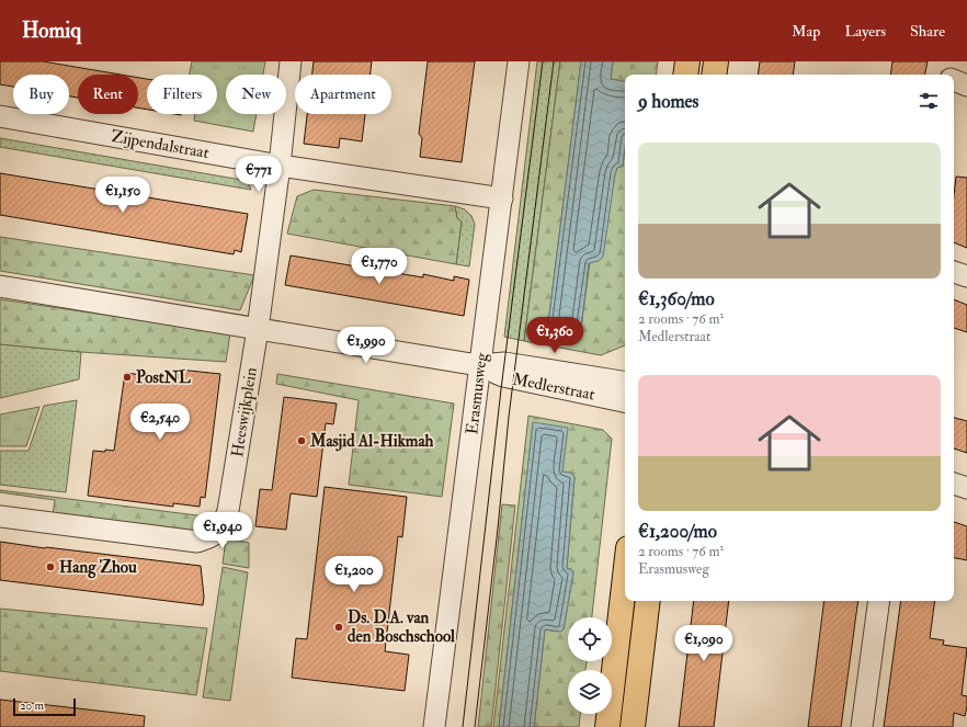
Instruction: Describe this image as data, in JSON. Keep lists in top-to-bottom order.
{
  "streets": {
    "street": [
      "Zijpendalstraat",
      "Medlerstraat",
      "Erasmusweg",
      "Heeswijkplein"
    ]
  },
  "crossings": [
    ["Zijpendalstraat", "Erasmusweg"],
    ["Zijpendalstraat", "Heeswijkplein"],
    ["Medlerstraat", "Erasmusweg"],
    ["Medlerstraat", "Heeswijkplein"]
  ],
  "places": [
    "PostNL",
    "Masjid Al-Hikmah",
    "Hang Zhou",
    "Ds. D.A. van den Boschschool"
  ],
  "scale_bar": "20 m",
  "page": {
    "header": "Homiq",
    "nav": ["Map", "Layers", "Share"],
    "chip": [
      "Buy",
      "Rent",
      "Filters",
      "New",
      "Apartment"
    ],
    "heading": "9 homes",
    "list": [
      {
        "name": "€1,360/mo",
        "note": "2 rooms · 76 m² · Medlerstraat"
      },
      {
        "name": "€1,200/mo",
        "note": "2 rooms · 76 m² · Erasmusweg"
      }
    ],
    "price": [
      "€771",
      "€1,150",
      "€1,770",
      "€1,360",
      "€1,990",
      "€2,540",
      "€1,940",
      "€1,200",
      "€1,090"
    ],
    "scale": "20 m"
  }
}
